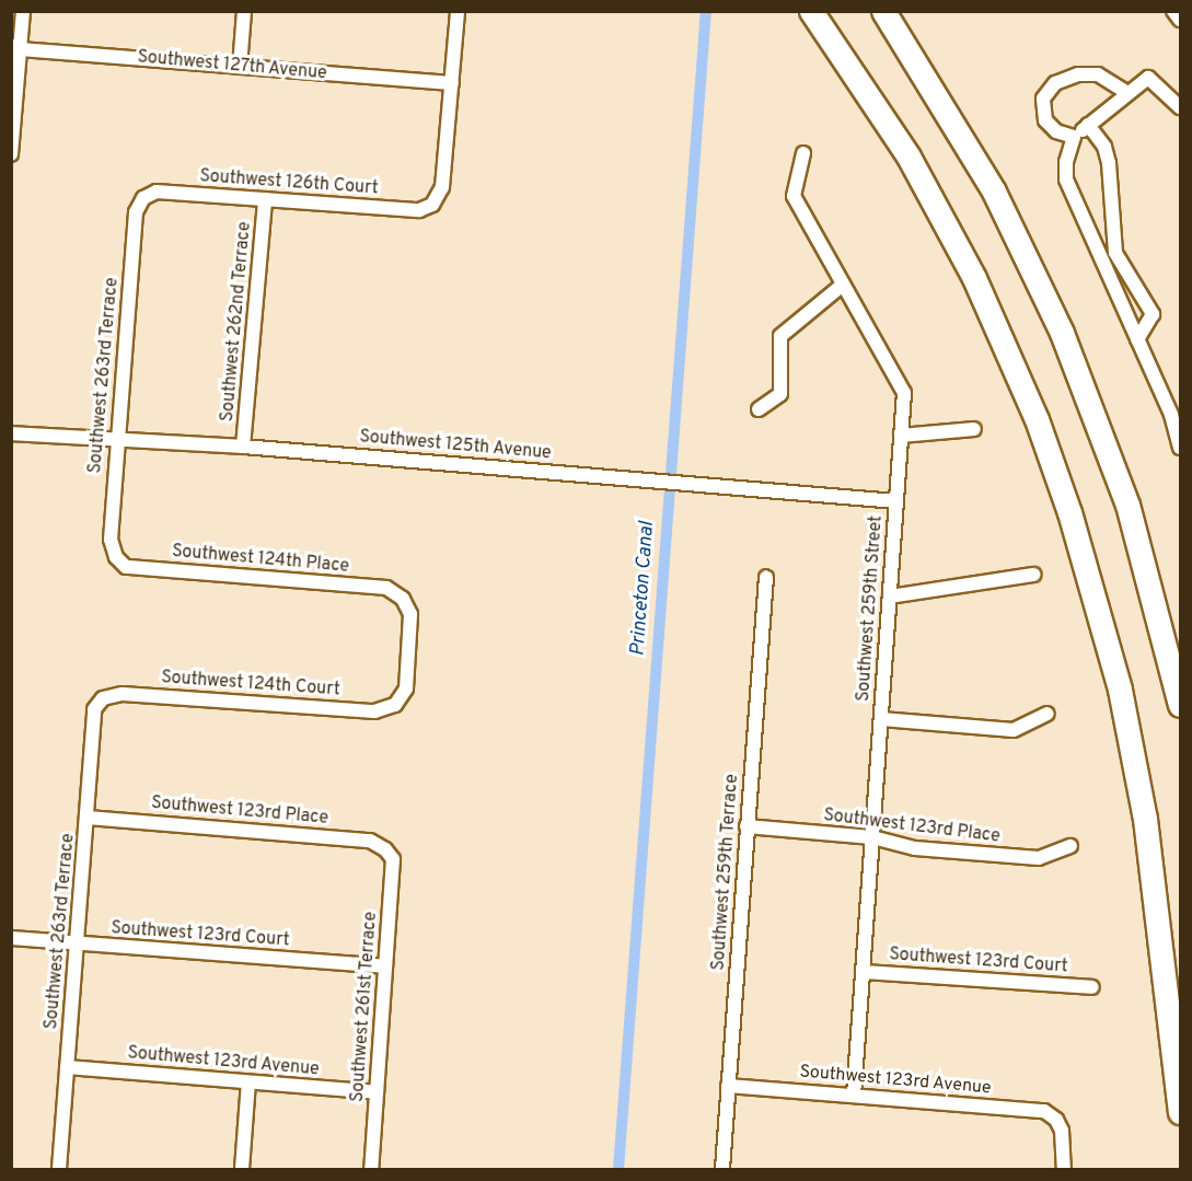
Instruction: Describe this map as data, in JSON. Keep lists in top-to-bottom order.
{
  "streets": {
    "street": [
      "Southwest 127th Avenue",
      "Southwest 126th Court",
      "Southwest 262nd Terrace",
      "Southwest 263rd Terrace",
      "Southwest 125th Avenue",
      "Southwest 124th Place",
      "Southwest 259th Street",
      "Southwest 124th Court",
      "Southwest 123rd Place",
      "Southwest 259th Terrace",
      "Southwest 123rd Court",
      "Southwest 261st Terrace",
      "Southwest 123rd Avenue"
    ]
  },
  "crossings": [
    ["Southwest 127th Avenue", "Southwest 126th Court"],
    ["Southwest 126th Court", "Southwest 262nd Terrace"],
    ["Southwest 126th Court", "Southwest 263rd Terrace"],
    ["Southwest 262nd Terrace", "Southwest 125th Avenue"],
    ["Southwest 263rd Terrace", "Southwest 125th Avenue"],
    ["Southwest 263rd Terrace", "Southwest 124th Place"],
    ["Southwest 263rd Terrace", "Southwest 124th Court"],
    ["Southwest 263rd Terrace", "Southwest 123rd Place"],
    ["Southwest 263rd Terrace", "Southwest 123rd Court"],
    ["Southwest 263rd Terrace", "Southwest 123rd Avenue"],
    ["Southwest 125th Avenue", "Southwest 259th Street"],
    ["Southwest 124th Place", "Southwest 124th Court"],
    ["Southwest 259th Street", "Southwest 123rd Place"],
    ["Southwest 259th Street", "Southwest 123rd Court"],
    ["Southwest 259th Street", "Southwest 123rd Avenue"],
    ["Southwest 123rd Place", "Southwest 259th Terrace"],
    ["Southwest 123rd Place", "Southwest 261st Terrace"],
    ["Southwest 259th Terrace", "Southwest 123rd Avenue"],
    ["Southwest 123rd Court", "Southwest 261st Terrace"],
    ["Southwest 261st Terrace", "Southwest 123rd Avenue"]
  ],
  "water": ["Princeton Canal"]
}
